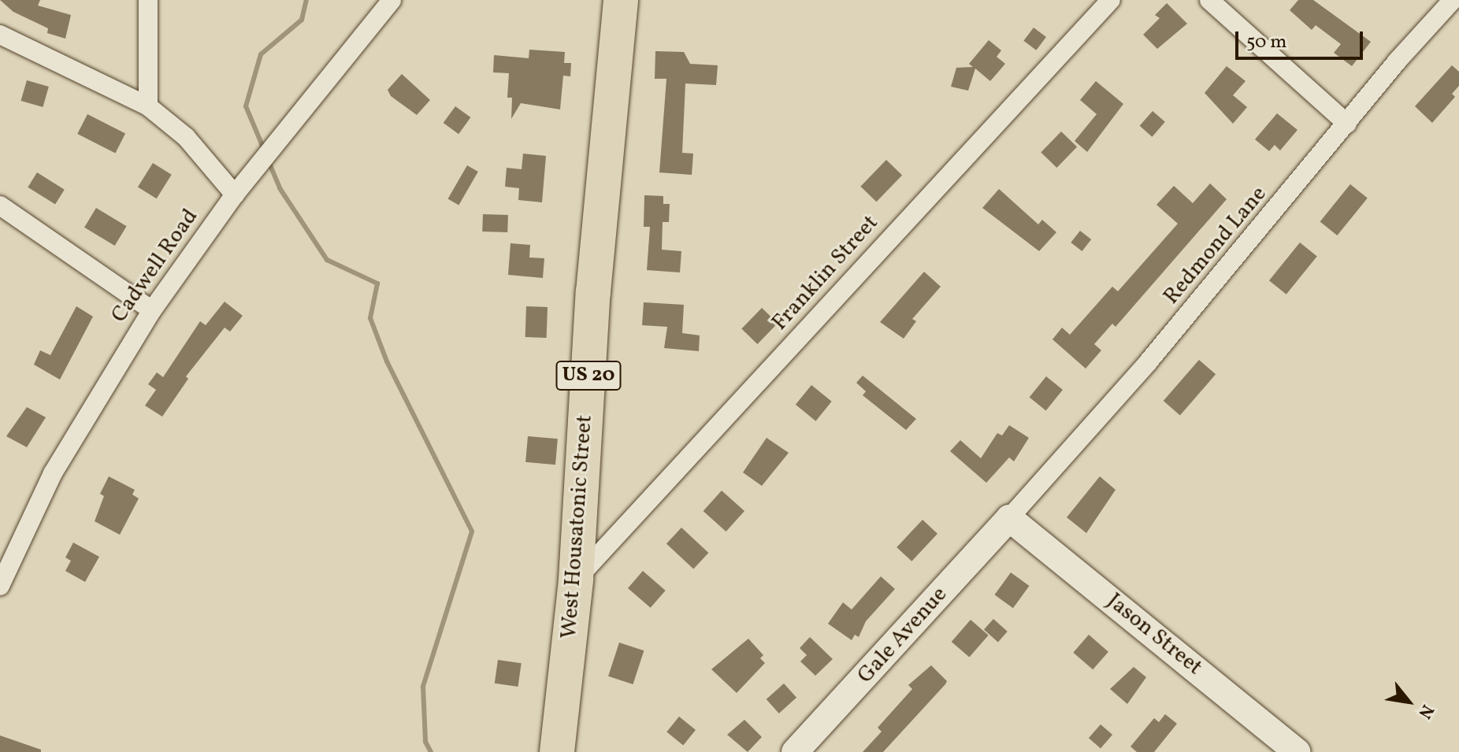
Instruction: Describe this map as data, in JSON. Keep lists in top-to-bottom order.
{
  "streets": {
    "highway": ["US 20", "West Housatonic Street"],
    "street": [
      "Redmond Lane",
      "Cadwell Road",
      "Franklin Street",
      "Jason Street",
      "Gale Avenue"
    ]
  },
  "crossings": [
    ["Redmond Lane", "Jason Street"],
    ["Redmond Lane", "Gale Avenue"],
    ["Franklin Street", "West Housatonic Street"],
    ["Jason Street", "Gale Avenue"]
  ],
  "scale_bar": "50 m",
  "north": "bottom right"
}
